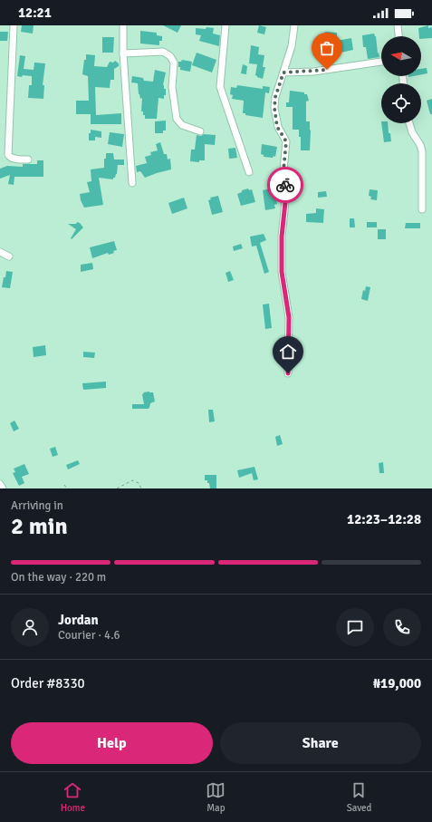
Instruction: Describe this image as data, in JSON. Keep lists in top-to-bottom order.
{
  "north": "left",
  "page": {
    "status": "12:21",
    "heading": ["2 min", "Arriving in", "12:23–12:28"],
    "panel": [
      "Jordan",
      "Courier · 4.6",
      "Order #8330",
      "₦19,000"
    ],
    "bar": "On the way · 220 m",
    "buttons": ["Help", "Share"],
    "tabs": ["Home", "Map", "Saved"]
  }
}
